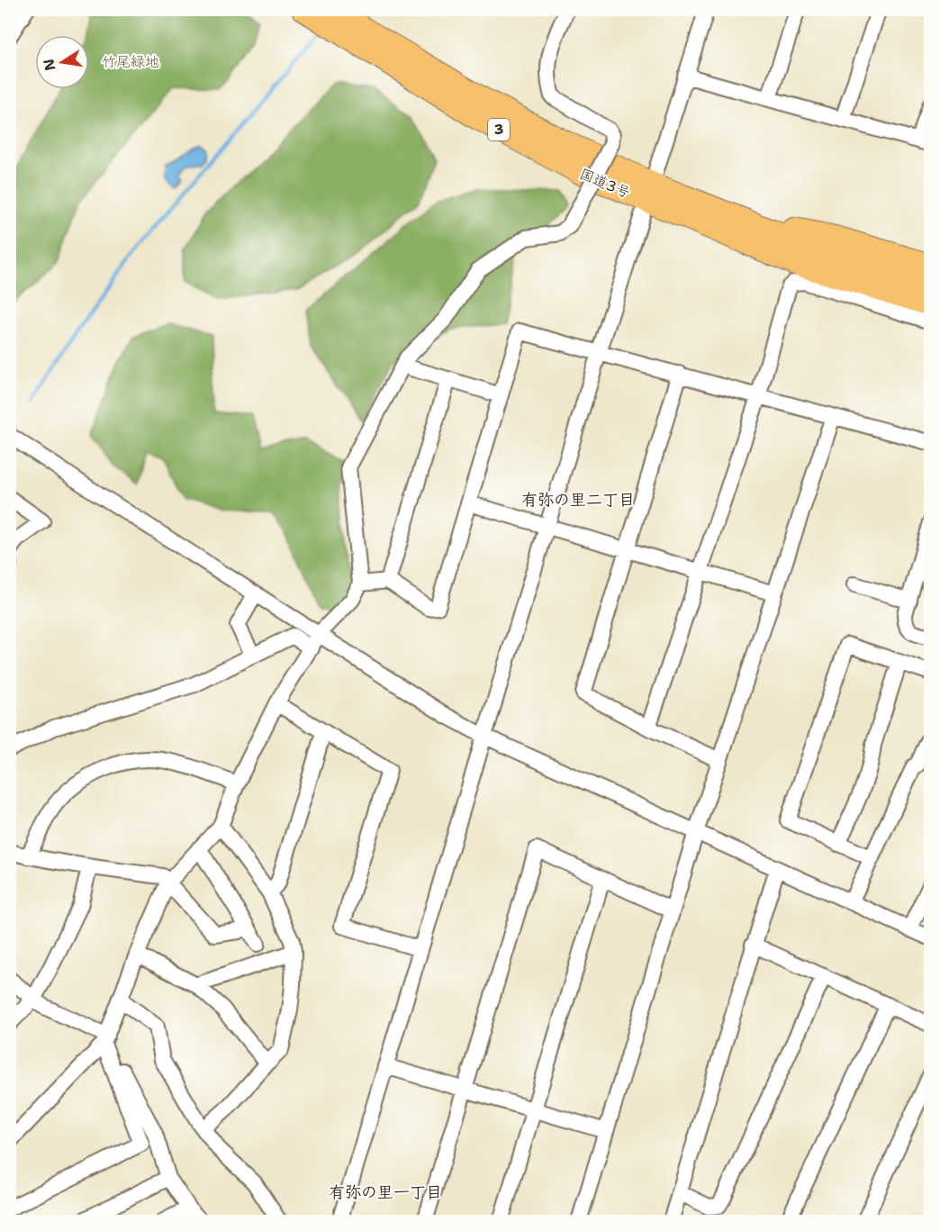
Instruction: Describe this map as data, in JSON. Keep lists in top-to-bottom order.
{
  "streets": {
    "highway": ["3", "国道3号"]
  },
  "districts": ["有弥の里二丁目", "有弥の里一丁目"],
  "parks": ["竹尾緑地"],
  "north": "left"
}
